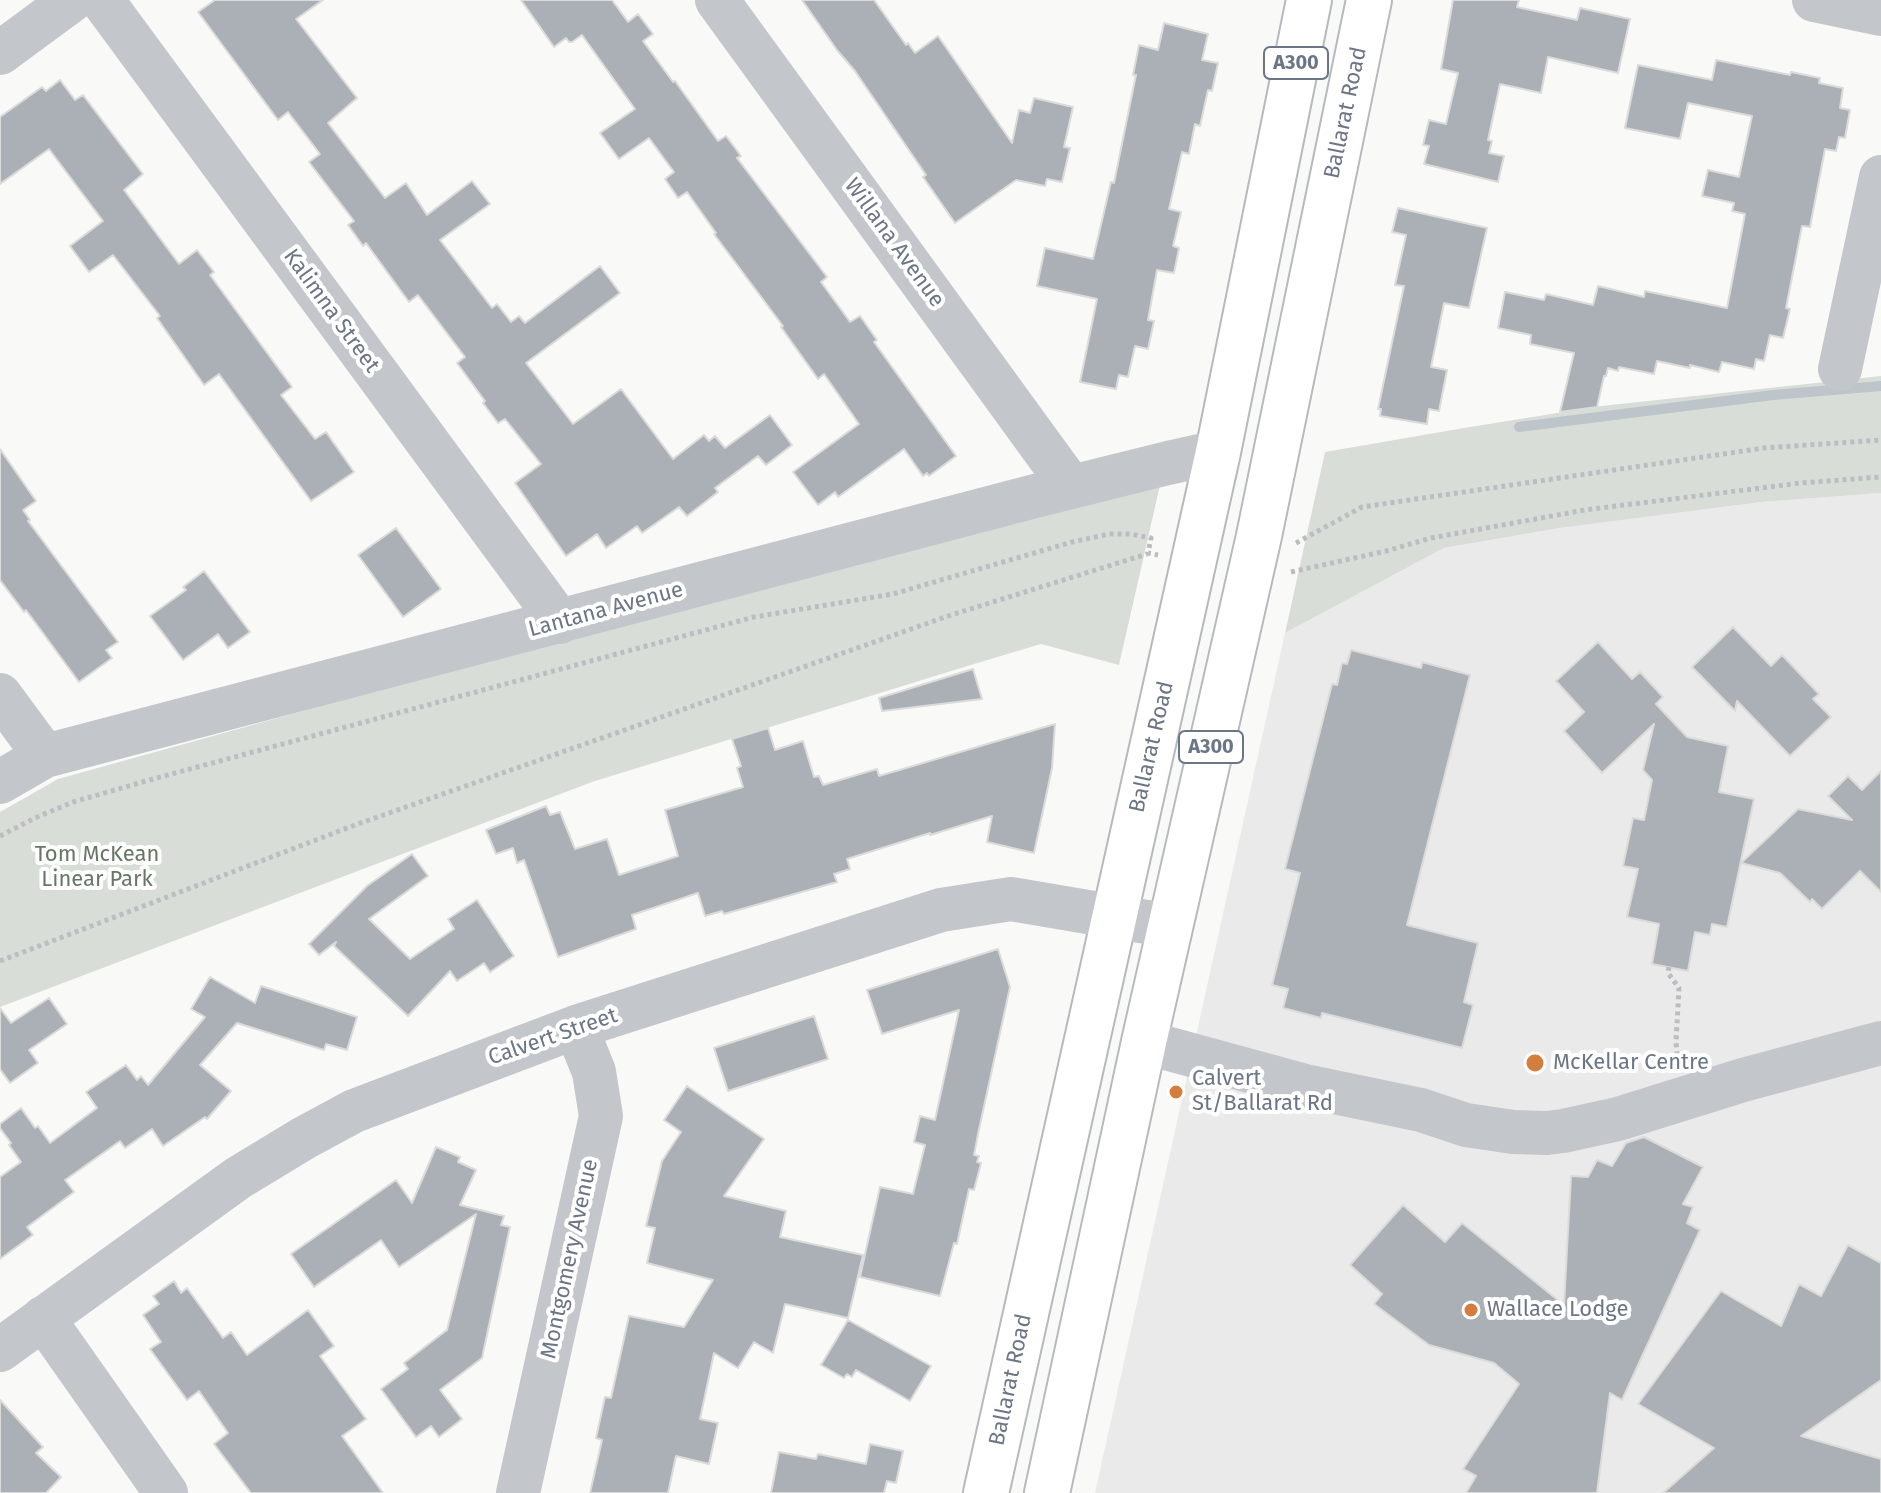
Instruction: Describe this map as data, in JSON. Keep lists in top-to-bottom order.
{
  "streets": {
    "highway": ["A300", "Ballarat Road"],
    "street": [
      "Willana Avenue",
      "Kalimna Street",
      "Lantana Avenue",
      "Calvert Street",
      "Montgomery Avenue"
    ]
  },
  "crossings": [
    ["Ballarat Road", "Lantana Avenue"],
    ["Ballarat Road", "Calvert Street"],
    ["Willana Avenue", "Lantana Avenue"],
    ["Kalimna Street", "Lantana Avenue"],
    ["Calvert Street", "Montgomery Avenue"]
  ],
  "parks": ["Tom McKean Linear Park"],
  "places": ["McKellar Centre", "Calvert St/Ballarat Rd", "Wallace Lodge"]
}
